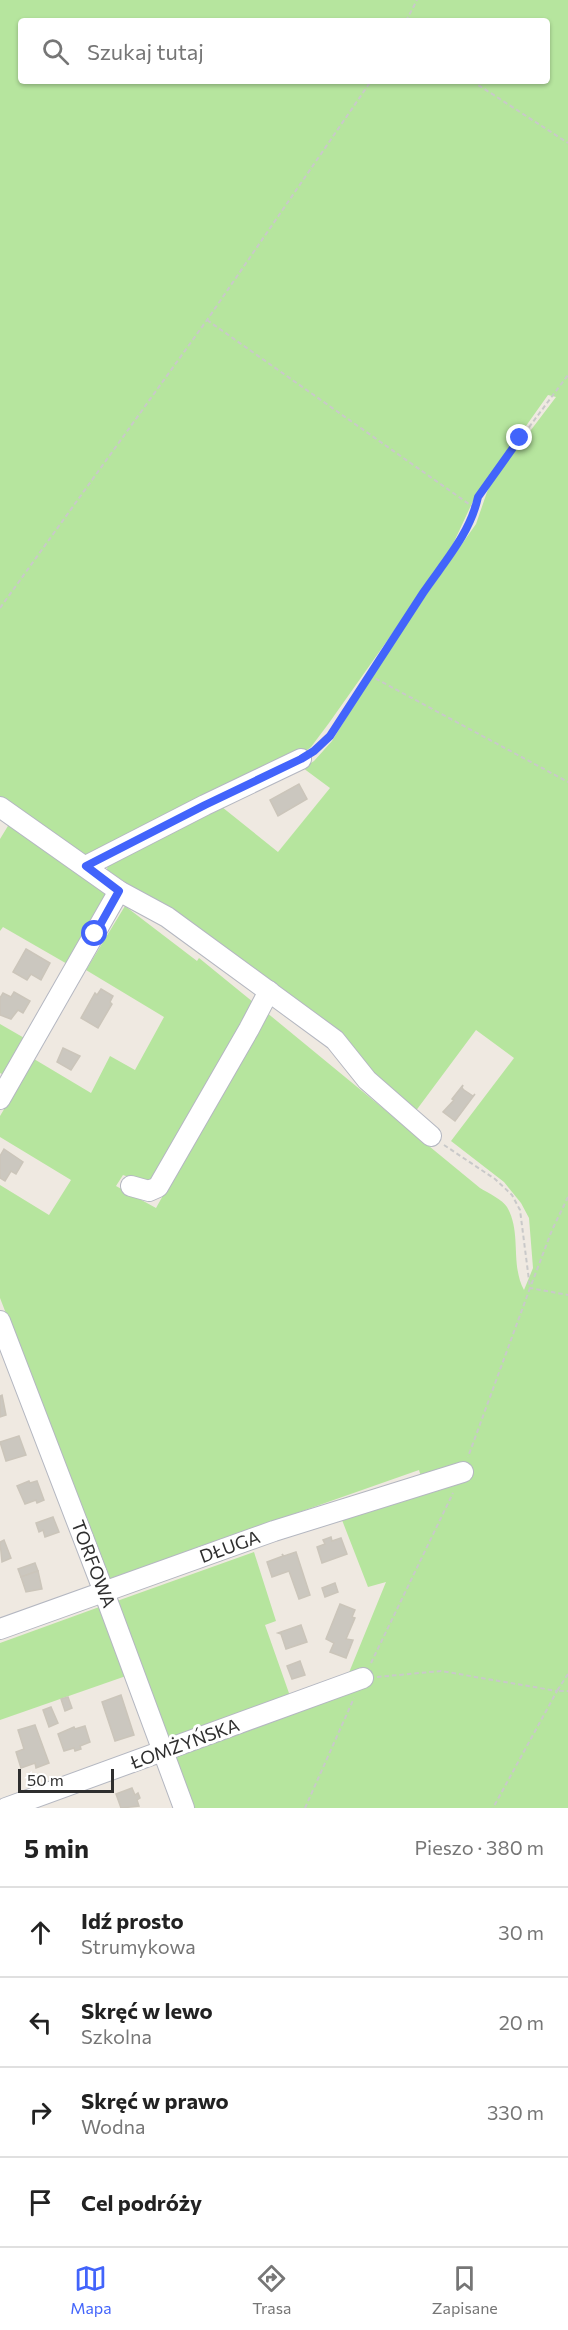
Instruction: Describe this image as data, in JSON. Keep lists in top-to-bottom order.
{
  "streets": {
    "street": ["DŁUGA", "TORFOWA", "ŁOMŻYŃSKA"]
  },
  "crossings": [
    ["DŁUGA", "TORFOWA"],
    ["TORFOWA", "ŁOMŻYŃSKA"]
  ],
  "scale_bar": "50 m",
  "page": {
    "search": "Szukaj tutaj",
    "scale": "50 m",
    "heading": ["5 min", "Pieszo · 380 m"],
    "list": [
      ["Idź prosto", "Strumykowa", "30 m"],
      ["Skręć w lewo", "Szkolna", "20 m"],
      ["Skręć w prawo", "Wodna", "330 m"],
      "Cel podróży"
    ],
    "nav": ["Mapa", "Trasa", "Zapisane"]
  }
}
